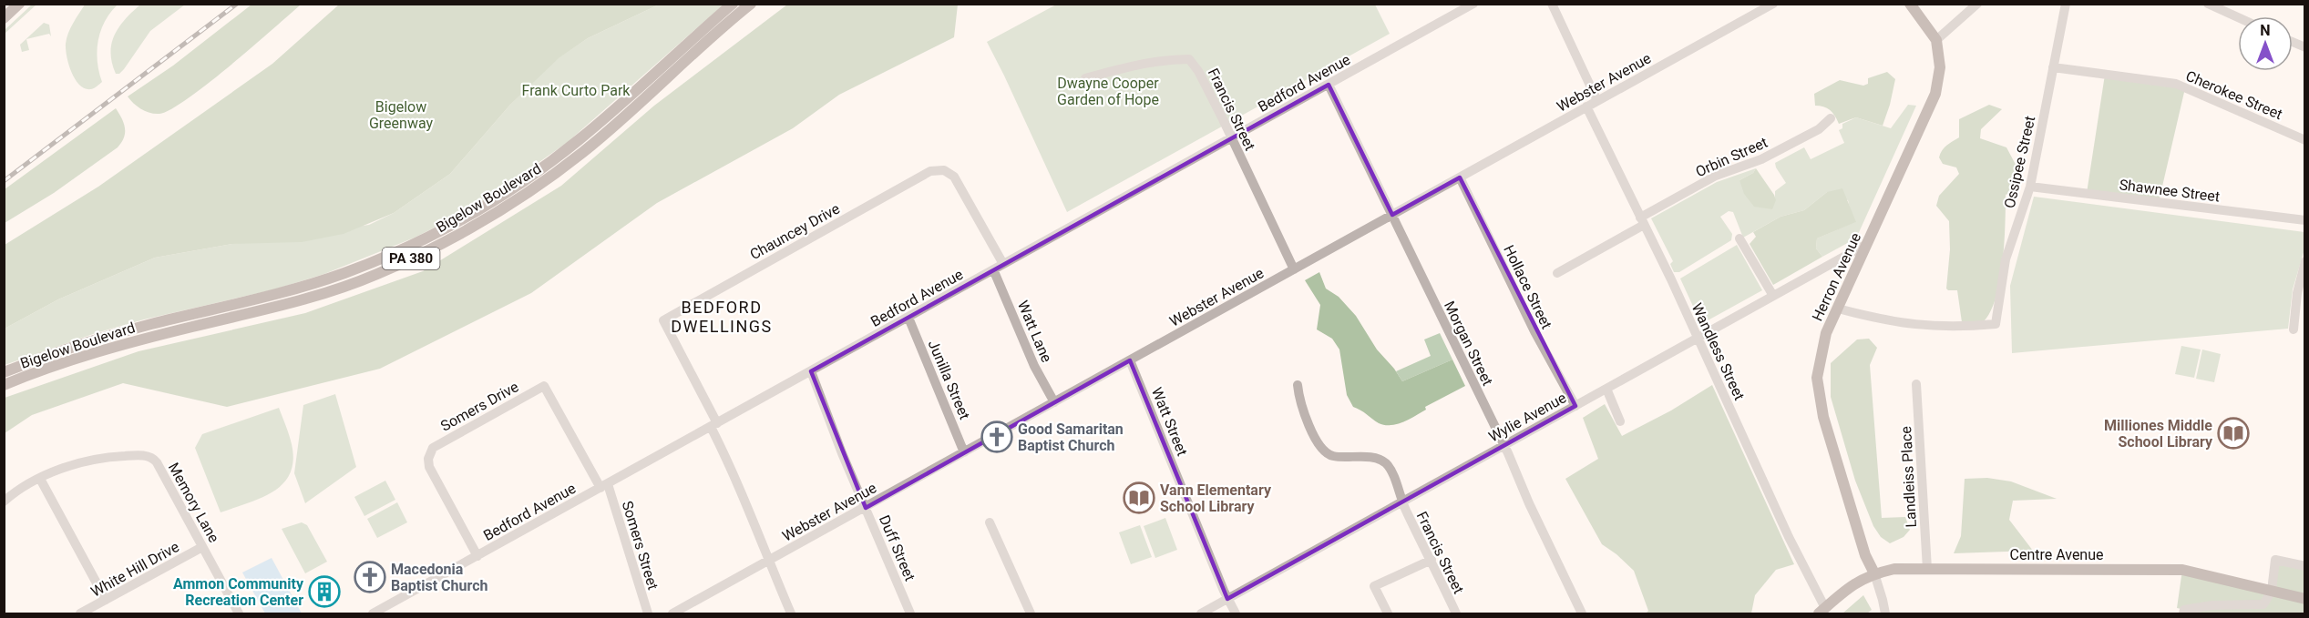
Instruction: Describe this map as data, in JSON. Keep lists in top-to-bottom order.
{
  "streets": {
    "main road": [
      "Bigelow Boulevard",
      "PA 380",
      "Herron Avenue",
      "Centre Avenue"
    ],
    "street": [
      "Webster Avenue",
      "Bedford Avenue",
      "Cherokee Street",
      "Francis Street",
      "Orbin Street",
      "Ossipee Street",
      "Shawnee Street",
      "Chauncey Drive",
      "Hollace Street",
      "Watt Lane",
      "Morgan Street",
      "Wandless Street",
      "Junilla Street",
      "Somers Drive",
      "Wylie Avenue",
      "Watt Street",
      "Landleiss Place",
      "Memory Lane",
      "Somers Street",
      "Duff Street",
      "White Hill Drive"
    ]
  },
  "crossings": [
    ["Webster Avenue", "Francis Street"],
    ["Webster Avenue", "Hollace Street"],
    ["Webster Avenue", "Watt Lane"],
    ["Webster Avenue", "Morgan Street"],
    ["Webster Avenue", "Wandless Street"],
    ["Webster Avenue", "Junilla Street"],
    ["Webster Avenue", "Watt Street"],
    ["Webster Avenue", "Duff Street"],
    ["Bedford Avenue", "Francis Street"],
    ["Bedford Avenue", "Chauncey Drive"],
    ["Bedford Avenue", "Watt Lane"],
    ["Bedford Avenue", "Morgan Street"],
    ["Bedford Avenue", "Junilla Street"],
    ["Bedford Avenue", "Somers Drive"],
    ["Bedford Avenue", "Somers Street"],
    ["Bedford Avenue", "Duff Street"],
    ["Cherokee Street", "Ossipee Street"],
    ["Francis Street", "Wylie Avenue"],
    ["Orbin Street", "Wandless Street"],
    ["Ossipee Street", "Shawnee Street"],
    ["Ossipee Street", "Herron Avenue"],
    ["Herron Avenue", "Wylie Avenue"],
    ["Herron Avenue", "Centre Avenue"],
    ["Hollace Street", "Wylie Avenue"],
    ["Morgan Street", "Wylie Avenue"],
    ["Wandless Street", "Wylie Avenue"],
    ["Wandless Street", "Centre Avenue"],
    ["Somers Drive", "Somers Street"],
    ["Wylie Avenue", "Watt Street"],
    ["Landleiss Place", "Centre Avenue"],
    ["Memory Lane", "White Hill Drive"]
  ],
  "districts": ["BEDFORD DWELLINGS"],
  "parks": ["Dwayne Cooper Garden of Hope", "Frank Curto Park", "Bigelow Greenway"],
  "places": {
    "library": ["Milliones Middle School Library", "Vann Elementary School Library"],
    "church": ["Good Samaritan Baptist Church", "Macedonia Baptist Church"],
    "building": ["Ammon Community Recreation Center"]
  },
  "north": "top"
}
